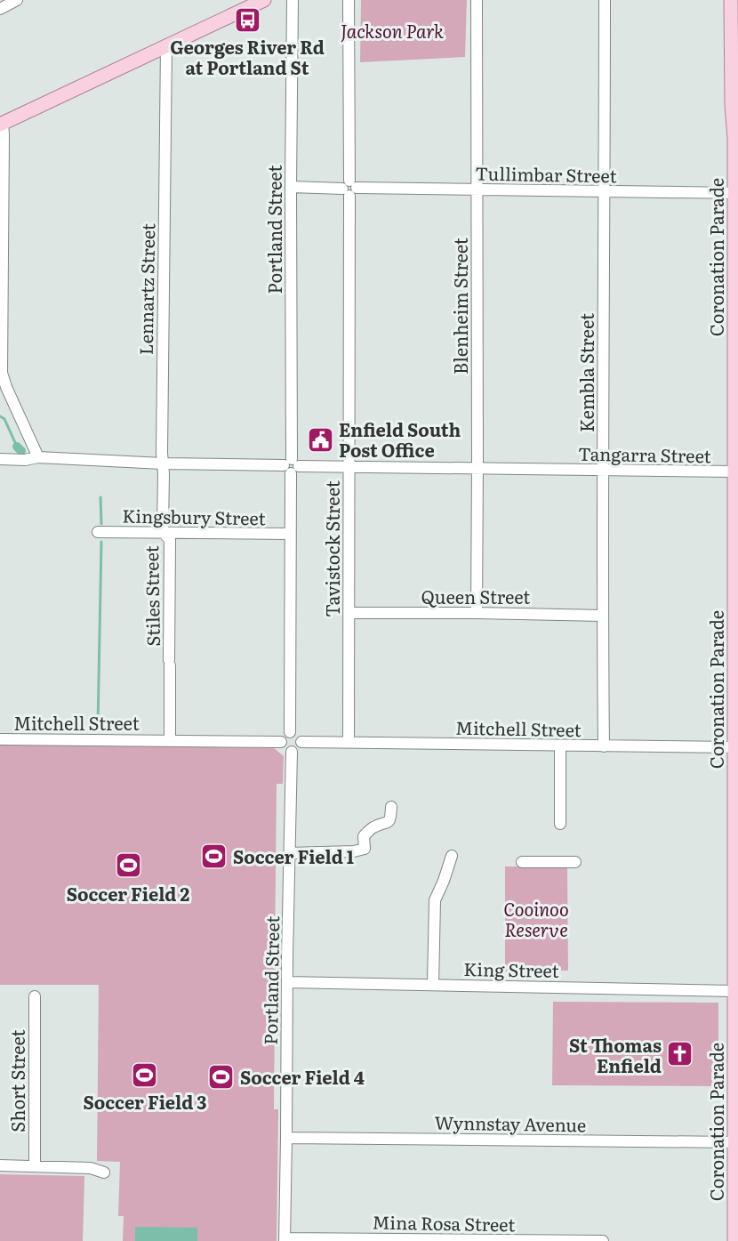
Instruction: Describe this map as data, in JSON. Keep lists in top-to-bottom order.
{
  "streets": {
    "main road": ["Coronation Parade"],
    "street": [
      "Tullimbar Street",
      "Portland Street",
      "Lennartz Street",
      "Blenheim Street",
      "Kembla Street",
      "Tangarra Street",
      "Kingsbury Street",
      "Tavistock Street",
      "Stiles Street",
      "Queen Street",
      "Mitchell Street",
      "King Street",
      "Short Street",
      "Wynnstay Avenue",
      "Mina Rosa Street"
    ]
  },
  "crossings": [
    ["Tullimbar Street", "Portland Street"],
    ["Tullimbar Street", "Coronation Parade"],
    ["Tullimbar Street", "Blenheim Street"],
    ["Tullimbar Street", "Kembla Street"],
    ["Tullimbar Street", "Tavistock Street"],
    ["Portland Street", "Tangarra Street"],
    ["Portland Street", "Kingsbury Street"],
    ["Portland Street", "Mitchell Street"],
    ["Portland Street", "King Street"],
    ["Portland Street", "Wynnstay Avenue"],
    ["Portland Street", "Mina Rosa Street"],
    ["Coronation Parade", "Tangarra Street"],
    ["Coronation Parade", "Mitchell Street"],
    ["Coronation Parade", "King Street"],
    ["Coronation Parade", "Wynnstay Avenue"],
    ["Lennartz Street", "Tangarra Street"],
    ["Lennartz Street", "Kingsbury Street"],
    ["Lennartz Street", "Stiles Street"],
    ["Blenheim Street", "Tangarra Street"],
    ["Blenheim Street", "Queen Street"],
    ["Kembla Street", "Tangarra Street"],
    ["Kembla Street", "Queen Street"],
    ["Kembla Street", "Mitchell Street"],
    ["Tangarra Street", "Tavistock Street"],
    ["Kingsbury Street", "Stiles Street"],
    ["Tavistock Street", "Queen Street"],
    ["Tavistock Street", "Mitchell Street"],
    ["Stiles Street", "Mitchell Street"]
  ],
  "parks": ["Jackson Park", "Cooinoo Reserve"],
  "places": {
    "bus stop": ["Georges River Rd at Portland St"],
    "public building": ["Enfield South Post Office"],
    "sports": [
      "Soccer Field 1",
      "Soccer Field 2",
      "Soccer Field 3",
      "Soccer Field 4"
    ],
    "church": ["St Thomas Enfield"]
  }
}
